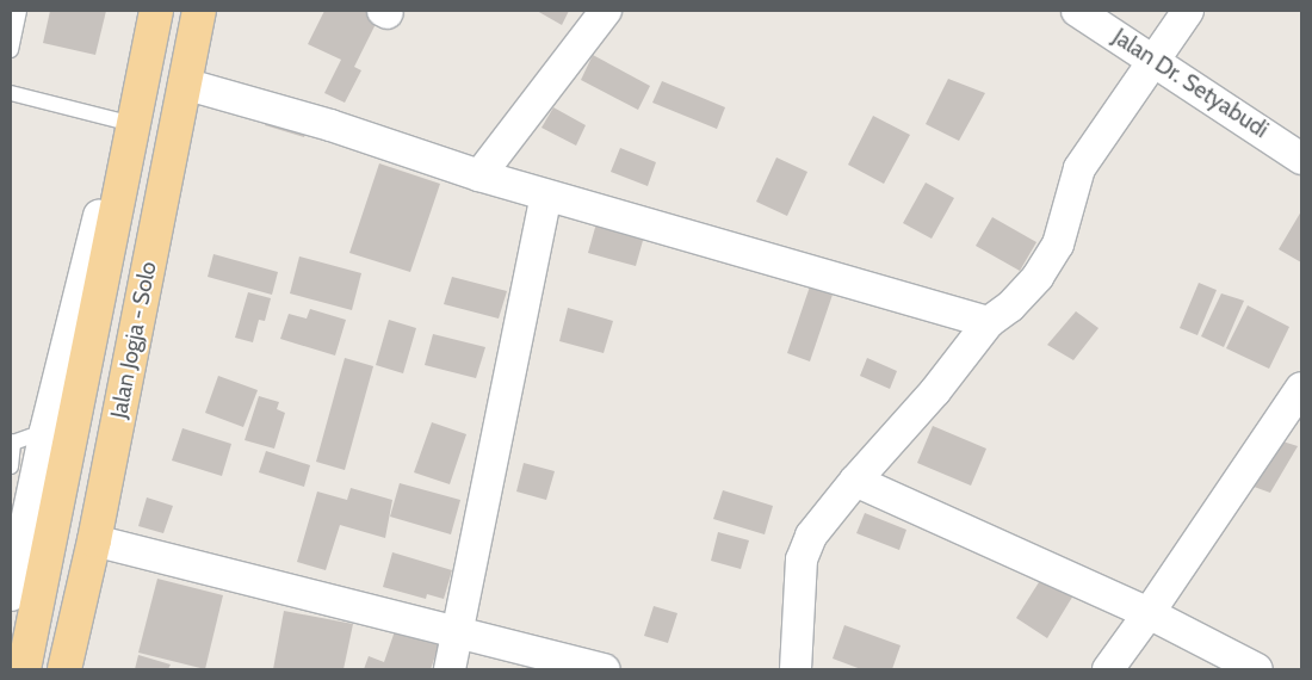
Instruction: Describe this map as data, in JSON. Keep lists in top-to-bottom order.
{
  "streets": {
    "highway": ["Jalan Jogja - Solo"],
    "street": ["Jalan Dr. Setyabudi"]
  }
}
